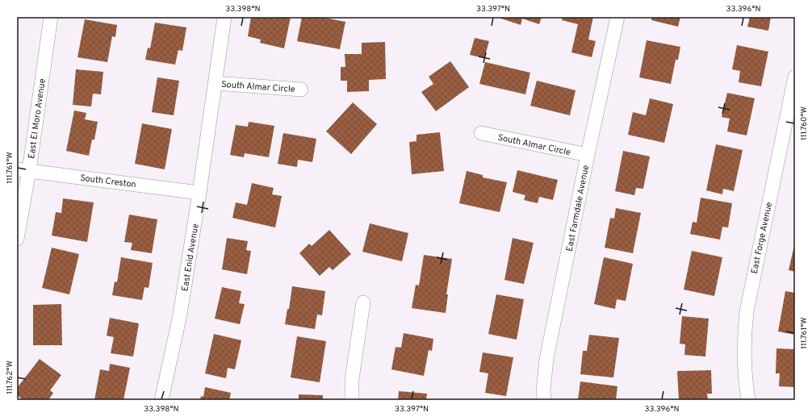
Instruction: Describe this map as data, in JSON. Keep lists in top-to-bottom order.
{
  "streets": {
    "street": [
      "South Almar Circle",
      "East El Moro Avenue",
      "South Creston",
      "East Farmdale Avenue",
      "East Forge Avenue",
      "East Enid Avenue"
    ]
  },
  "crossings": [
    ["South Almar Circle", "East Farmdale Avenue"],
    ["South Almar Circle", "East Enid Avenue"],
    ["East El Moro Avenue", "South Creston"],
    ["South Creston", "East Enid Avenue"]
  ],
  "coordinates": [
    "33.398°N",
    "33.397°N",
    "33.396°N",
    "111.760°W",
    "111.761°W",
    "111.762°W"
  ]
}
